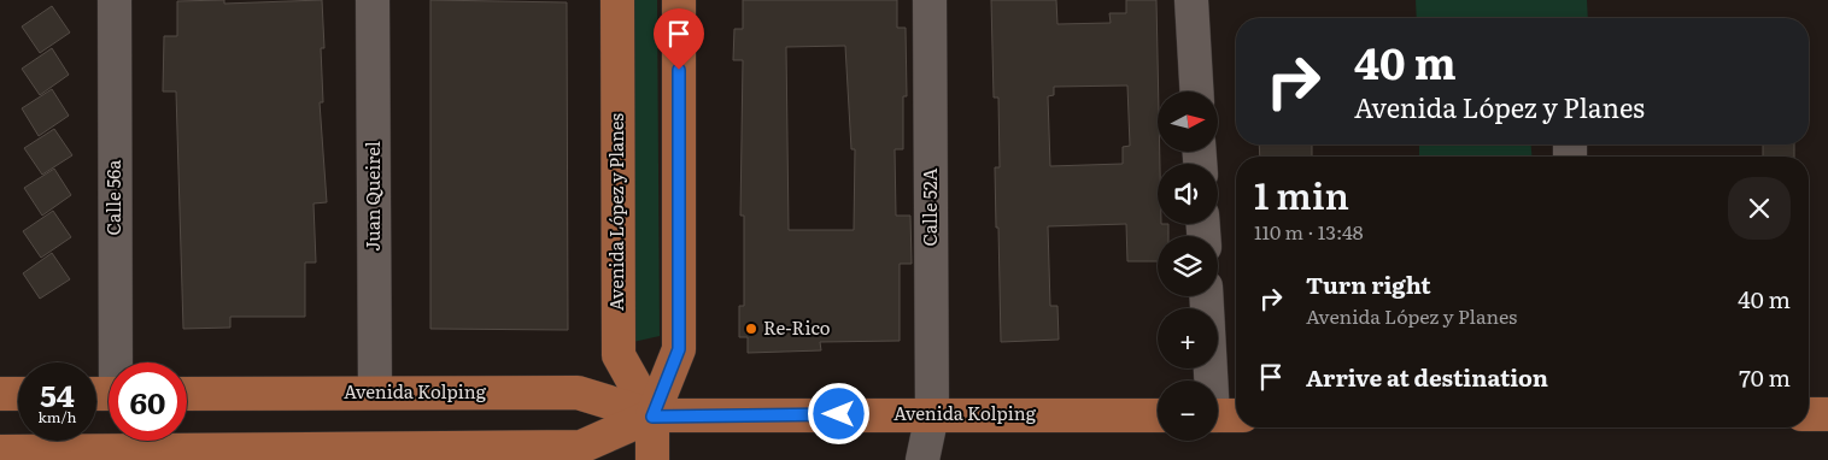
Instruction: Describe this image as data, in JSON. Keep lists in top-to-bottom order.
{
  "streets": {
    "main road": ["Avenida López y Planes", "Avenida Kolping"],
    "street": ["Juan Queirel", "Calle 56a", "Calle 52A"]
  },
  "crossings": [
    ["Juan Queirel", "Avenida Kolping"],
    ["Calle 52A", "Avenida Kolping"],
    ["Avenida López y Planes", "Avenida Kolping"]
  ],
  "places": ["Re-Rico"],
  "north": "right",
  "page": {
    "turn": ["40 m", "Avenida López y Planes"],
    "map_buttons": ["+", "−"],
    "heading": ["1 min", "110 m · 13:48"],
    "list": [
      {
        "name": "Turn right",
        "note": "Avenida López y Planes",
        "value": "40 m"
      },
      {
        "name": "Arrive at destination",
        "value": "70 m"
      }
    ],
    "speed": "54 km/h",
    "limit": "60"
  }
}
